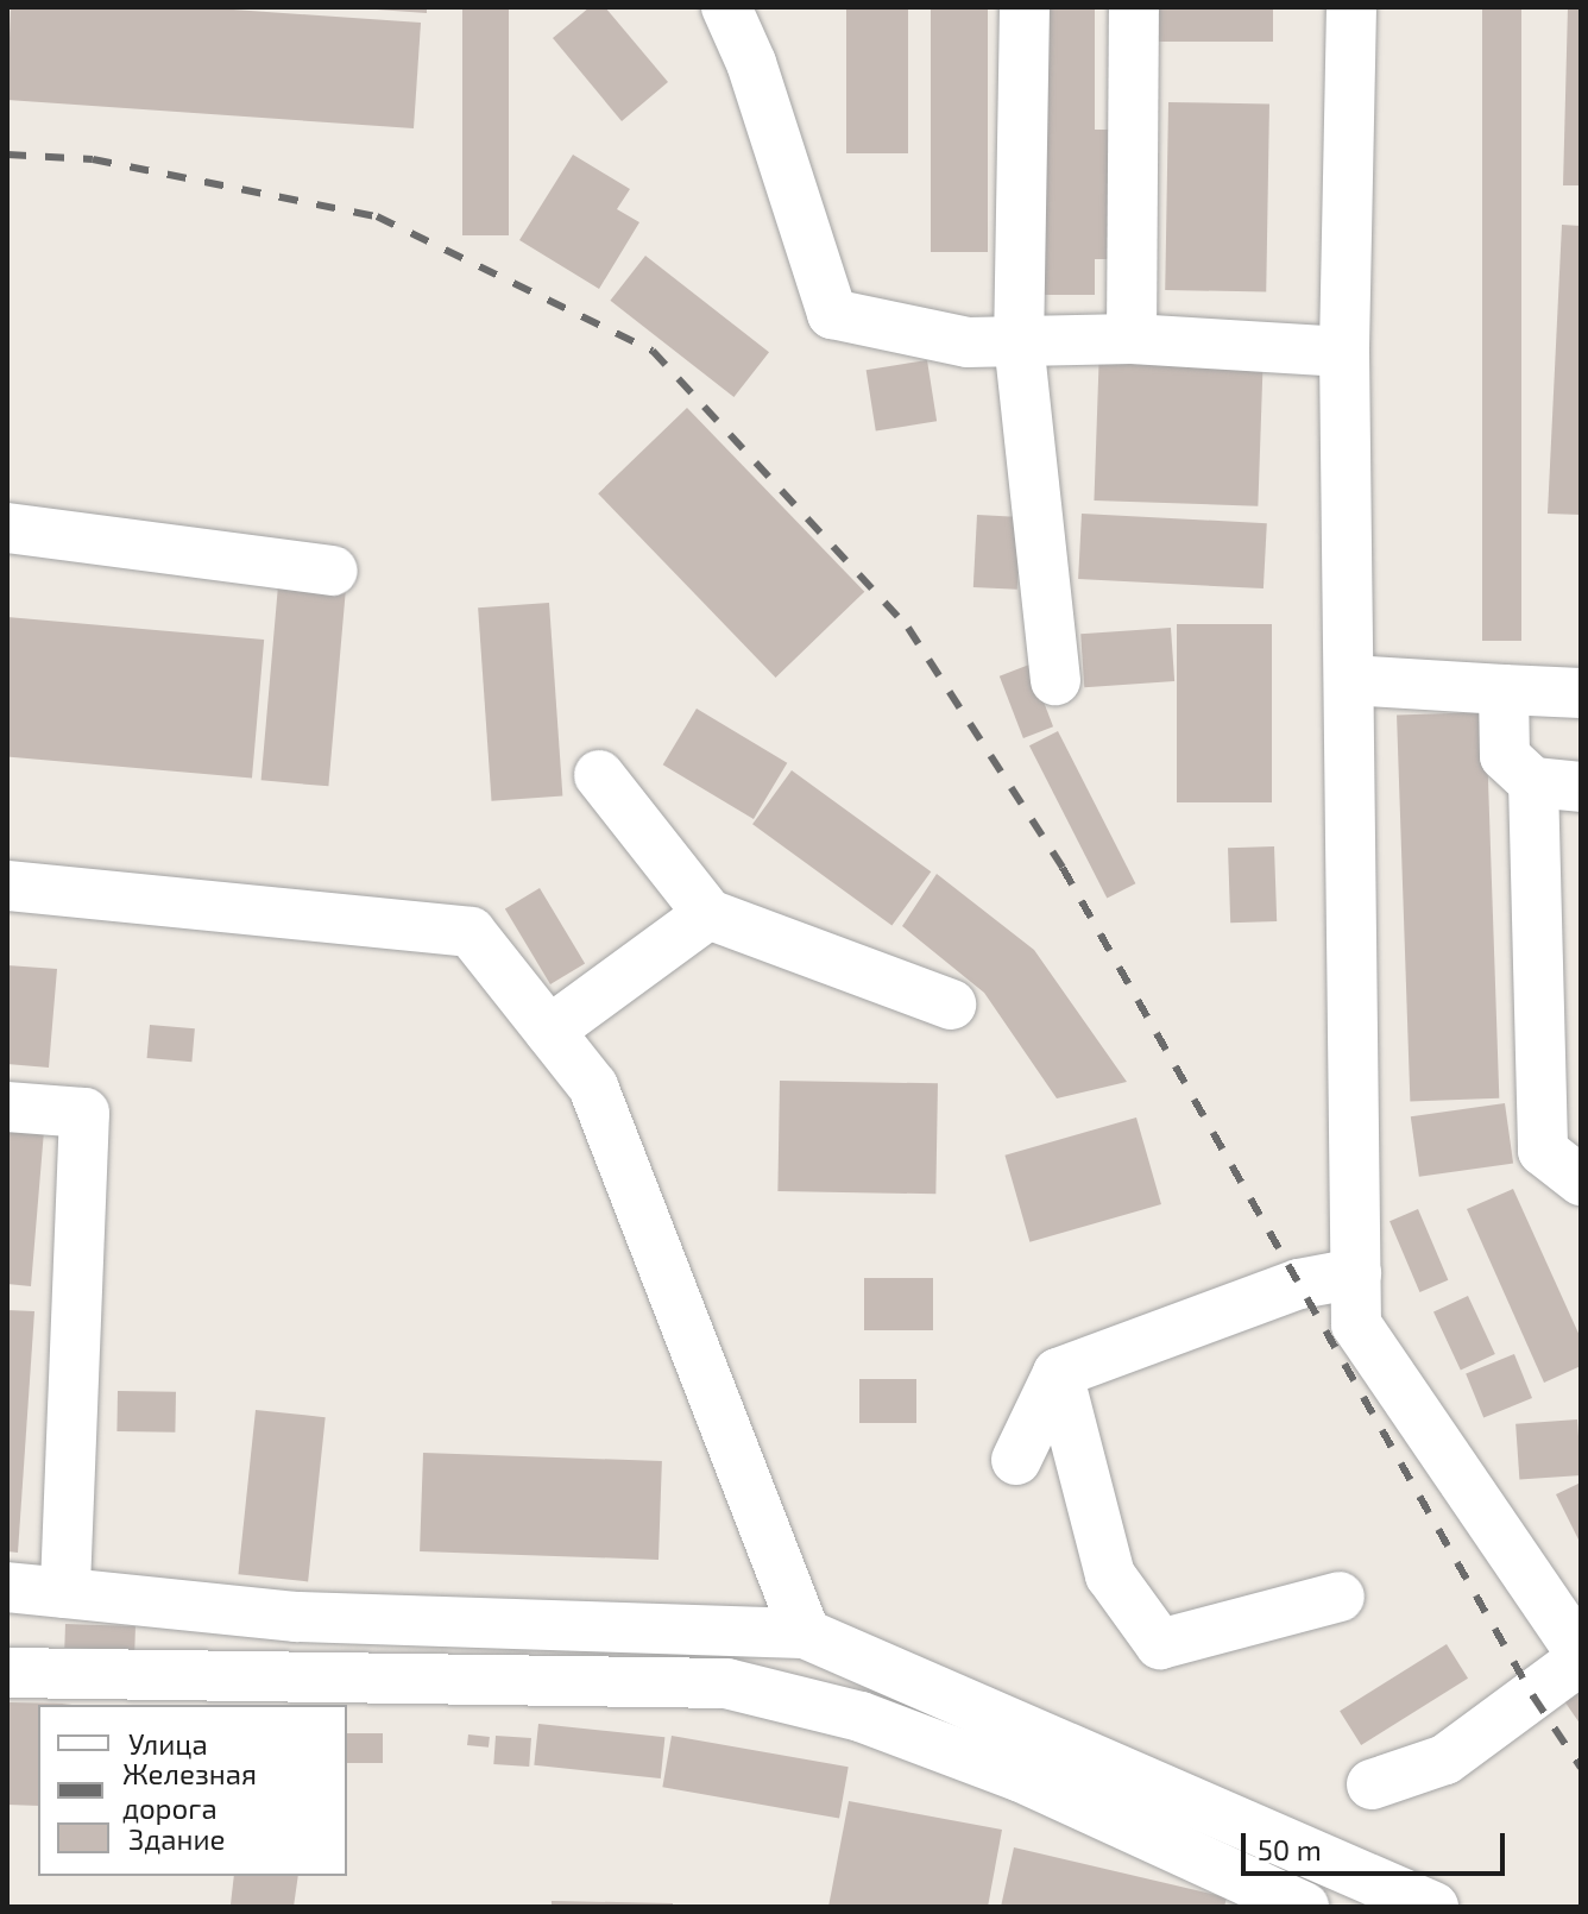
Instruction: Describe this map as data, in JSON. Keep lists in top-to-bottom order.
{
  "legend": ["Улица", "Железная дорога", "Здание"],
  "scale_bar": "50 m"
}
